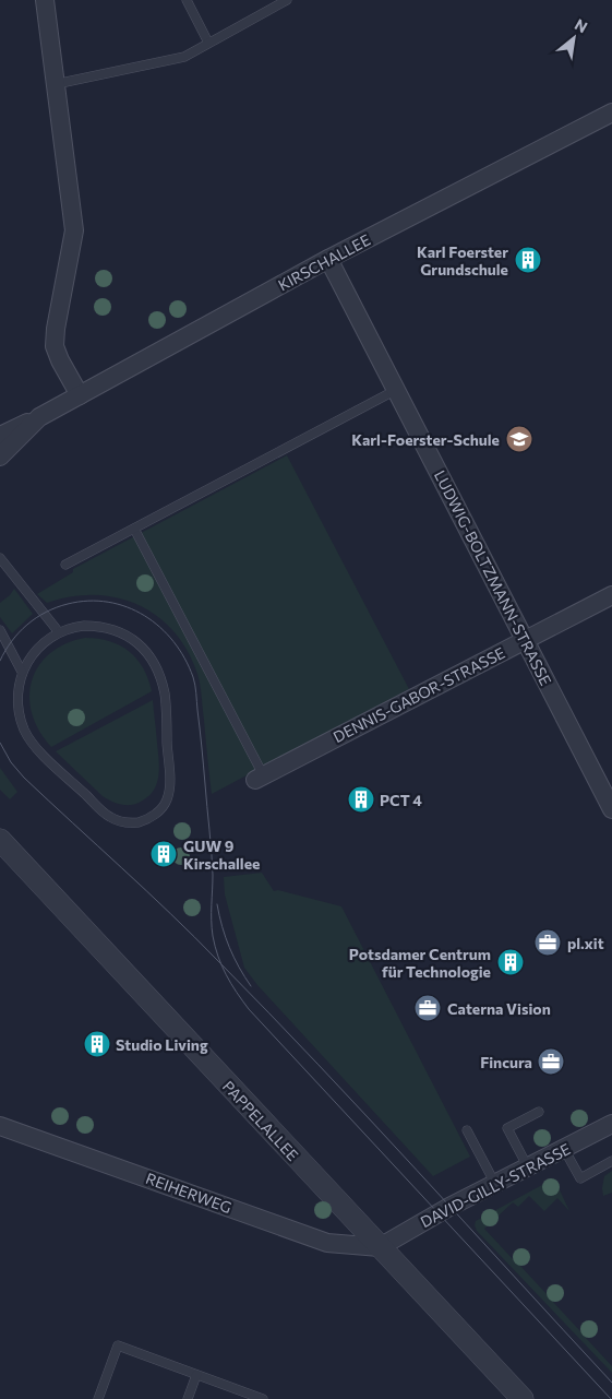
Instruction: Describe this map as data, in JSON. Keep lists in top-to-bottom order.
{
  "streets": {
    "street": [
      "KIRSCHALLEE",
      "LUDWIG-BOLTZMANN-STRASSE",
      "DENNIS-GABOR-STRASSE",
      "PAPPELALLEE",
      "DAVID-GILLY-STRASSE",
      "REIHERWEG"
    ]
  },
  "crossings": [
    ["KIRSCHALLEE", "LUDWIG-BOLTZMANN-STRASSE"],
    ["LUDWIG-BOLTZMANN-STRASSE", "DENNIS-GABOR-STRASSE"],
    ["PAPPELALLEE", "DAVID-GILLY-STRASSE"],
    ["PAPPELALLEE", "REIHERWEG"],
    ["DAVID-GILLY-STRASSE", "REIHERWEG"]
  ],
  "places": {
    "building": [
      "Karl Foerster Grundschule",
      "PCT 4",
      "GUW 9 Kirschallee",
      "Potsdamer Centrum für Technologie",
      "Studio Living"
    ],
    "school or university": ["Karl-Foerster-Schule"],
    "office": ["pl.xit", "Caterna Vision", "Fincura"]
  },
  "north": "top right"
}
